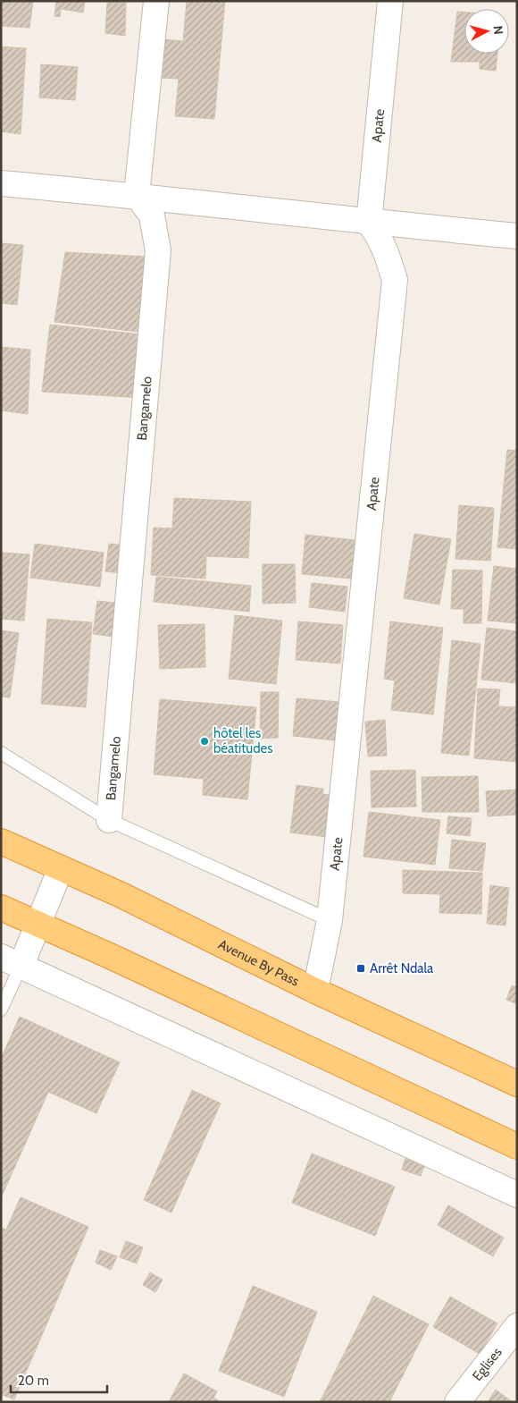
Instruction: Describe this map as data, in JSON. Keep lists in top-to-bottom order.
{
  "streets": {
    "highway": ["Avenue By Pass"],
    "street": ["Apate", "Bangamelo", "Eglises"]
  },
  "crossings": [
    ["Apate", "Avenue By Pass"]
  ],
  "places": {
    "other": ["hôtel les béatitudes"],
    "transit": ["Arrêt Ndala"]
  },
  "scale_bar": "20 m",
  "north": "right"
}
